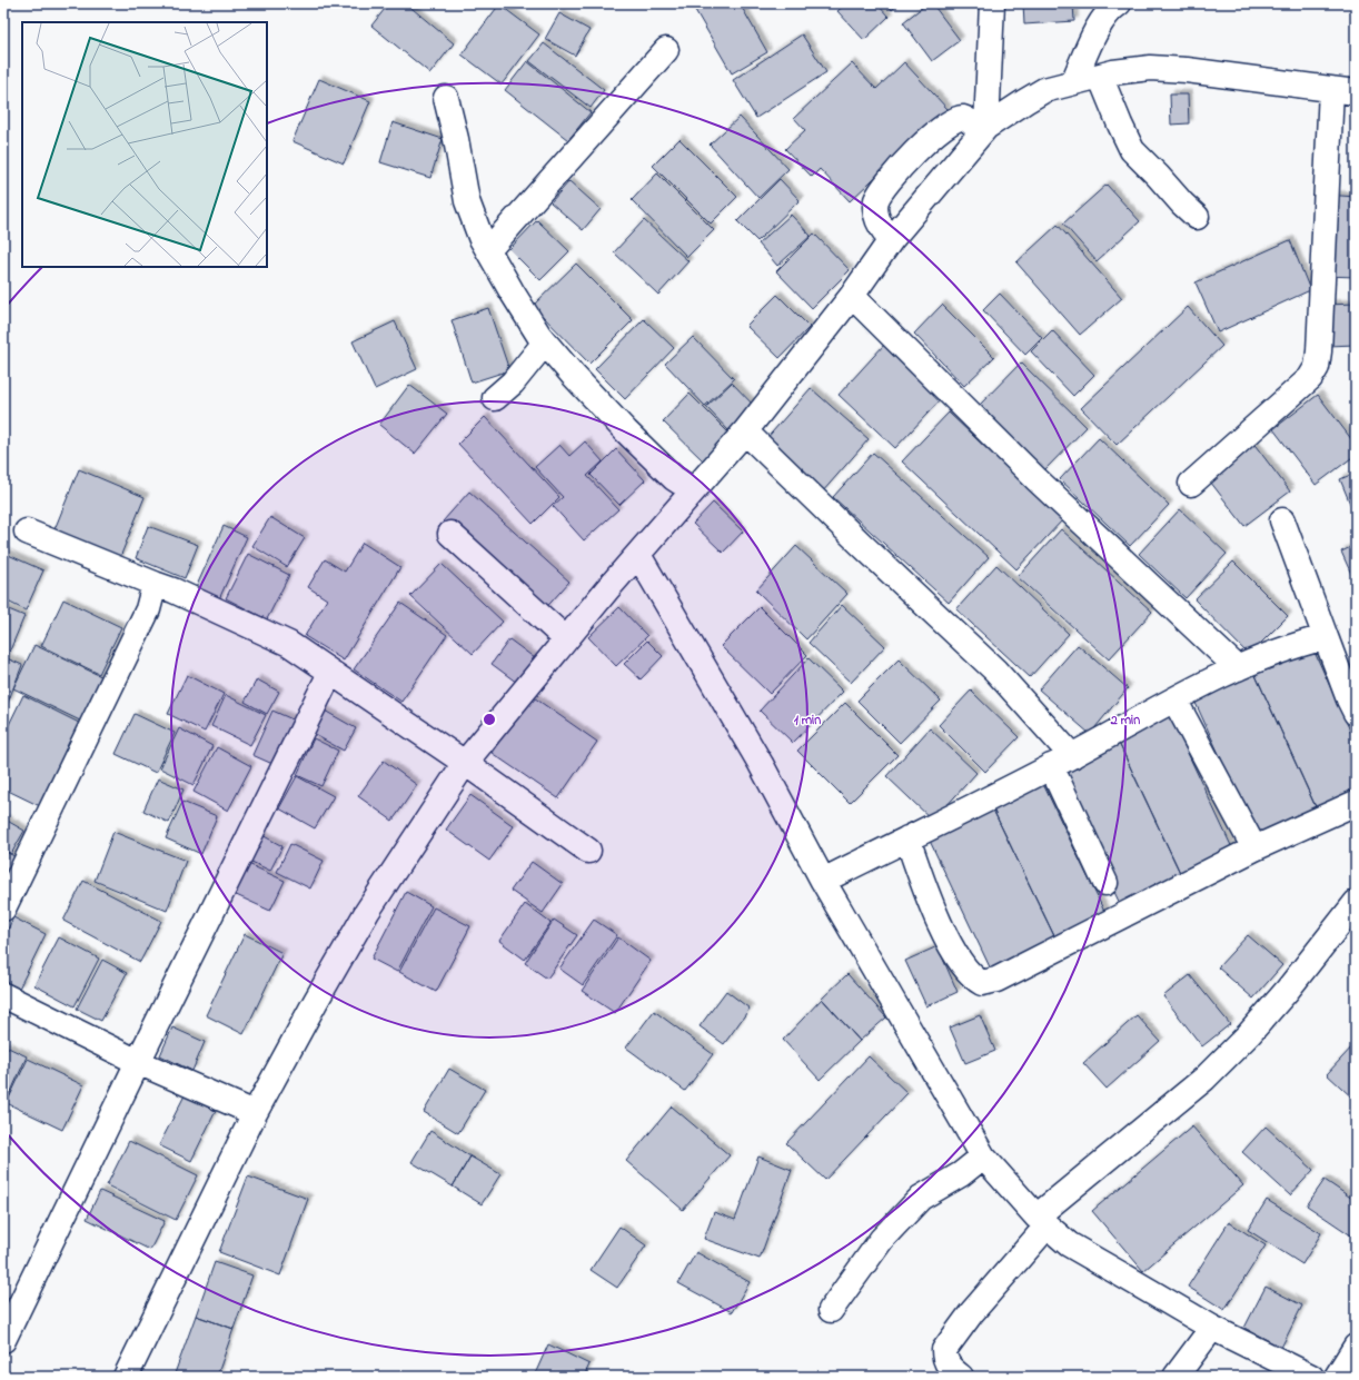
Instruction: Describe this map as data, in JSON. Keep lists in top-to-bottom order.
{
  "rings": ["1 min", "2 min"]
}
